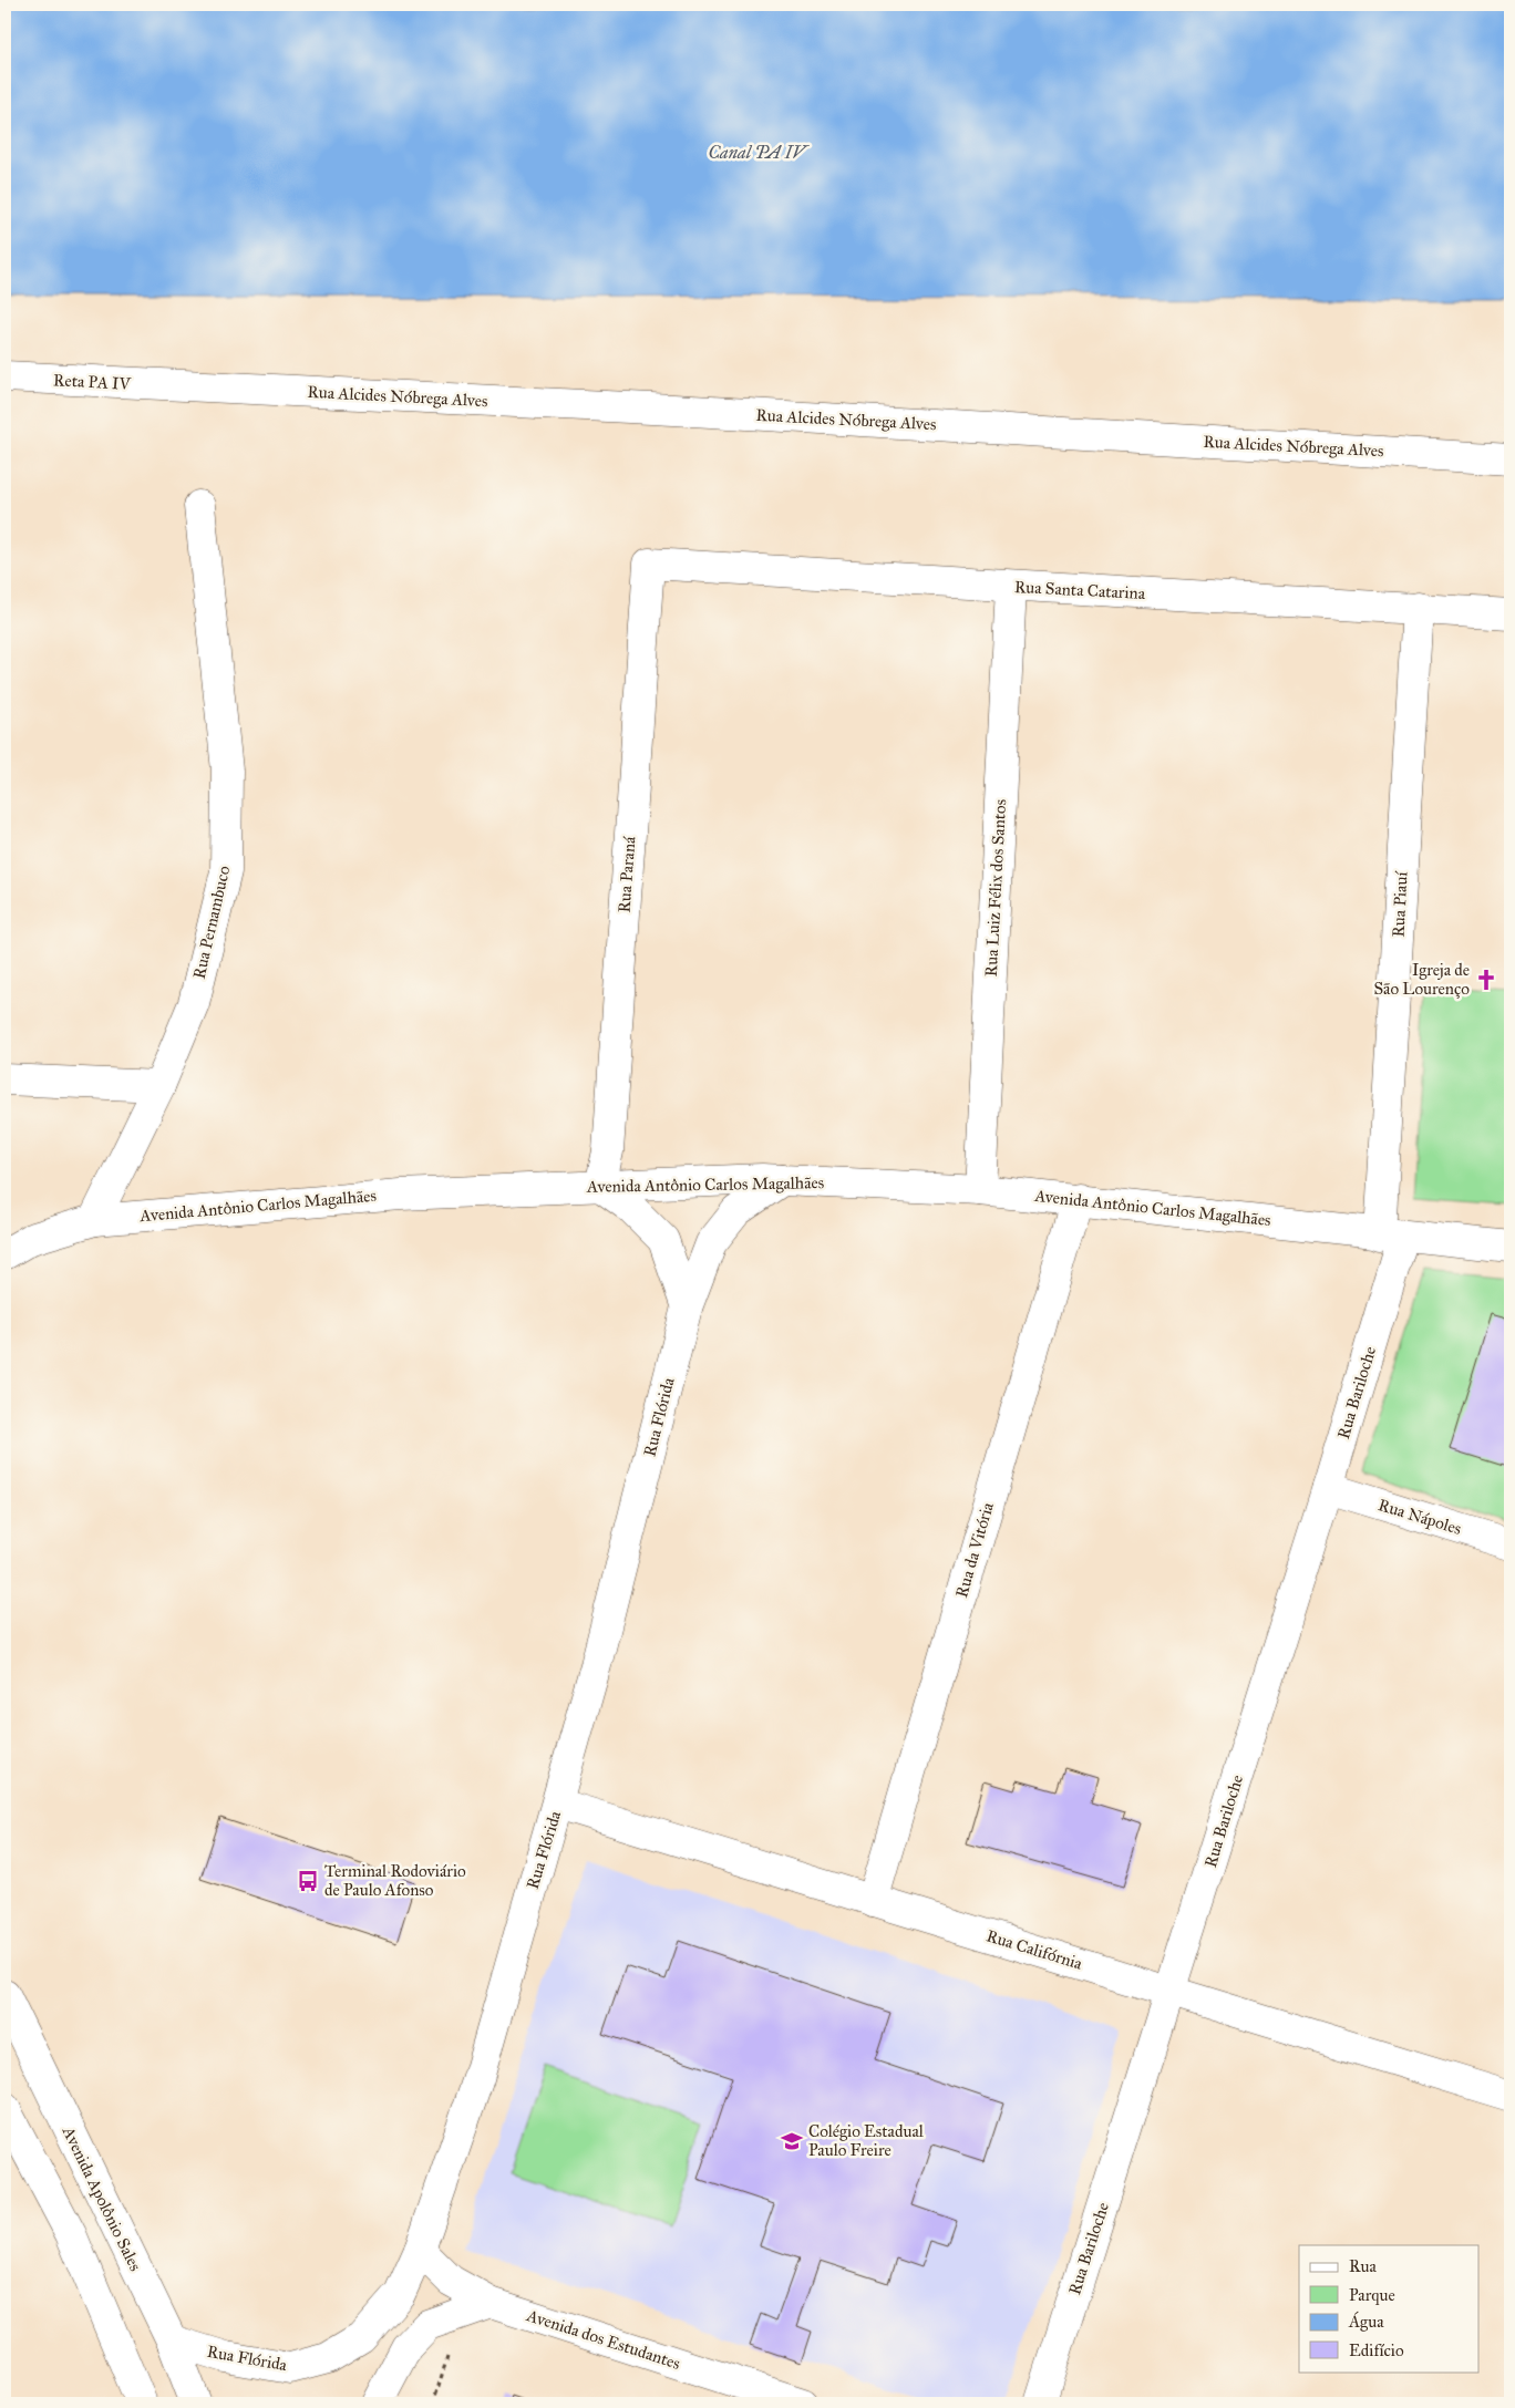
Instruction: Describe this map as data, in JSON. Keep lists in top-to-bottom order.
{
  "streets": {
    "street": [
      "Reta PA IV",
      "Rua Alcides Nóbrega Alves",
      "Rua Santa Catarina",
      "Rua Paraná",
      "Rua Luiz Félix dos Santos",
      "Rua Piauí",
      "Rua Pernambuco",
      "Avenida Antônio Carlos Magalhães",
      "Rua Bariloche",
      "Rua Flórida",
      "Rua Nápoles",
      "Rua da Vitória",
      "Rua Califórnia",
      "Avenida Apolônio Sales",
      "Avenida dos Estudantes"
    ]
  },
  "crossings": [
    ["Reta PA IV", "Rua Alcides Nóbrega Alves"],
    ["Rua Santa Catarina", "Rua Paraná"],
    ["Rua Santa Catarina", "Rua Luiz Félix dos Santos"],
    ["Rua Santa Catarina", "Rua Piauí"],
    ["Rua Paraná", "Avenida Antônio Carlos Magalhães"],
    ["Rua Luiz Félix dos Santos", "Avenida Antônio Carlos Magalhães"],
    ["Rua Piauí", "Avenida Antônio Carlos Magalhães"],
    ["Rua Piauí", "Rua Bariloche"],
    ["Rua Pernambuco", "Avenida Antônio Carlos Magalhães"],
    ["Avenida Antônio Carlos Magalhães", "Rua Bariloche"],
    ["Avenida Antônio Carlos Magalhães", "Rua Flórida"],
    ["Avenida Antônio Carlos Magalhães", "Rua da Vitória"],
    ["Rua Bariloche", "Rua Nápoles"],
    ["Rua Bariloche", "Rua Califórnia"],
    ["Rua Flórida", "Rua Califórnia"],
    ["Rua Flórida", "Avenida Apolônio Sales"],
    ["Rua Flórida", "Avenida dos Estudantes"],
    ["Rua da Vitória", "Rua Califórnia"]
  ],
  "water": ["Canal PA IV"],
  "places": {
    "church": ["Igreja de São Lourenço"],
    "bus stop": ["Terminal Rodoviário de Paulo Afonso"],
    "school or university": ["Colégio Estadual Paulo Freire"]
  },
  "legend": [
    "Rua",
    "Parque",
    "Água",
    "Edifício"
  ]
}
